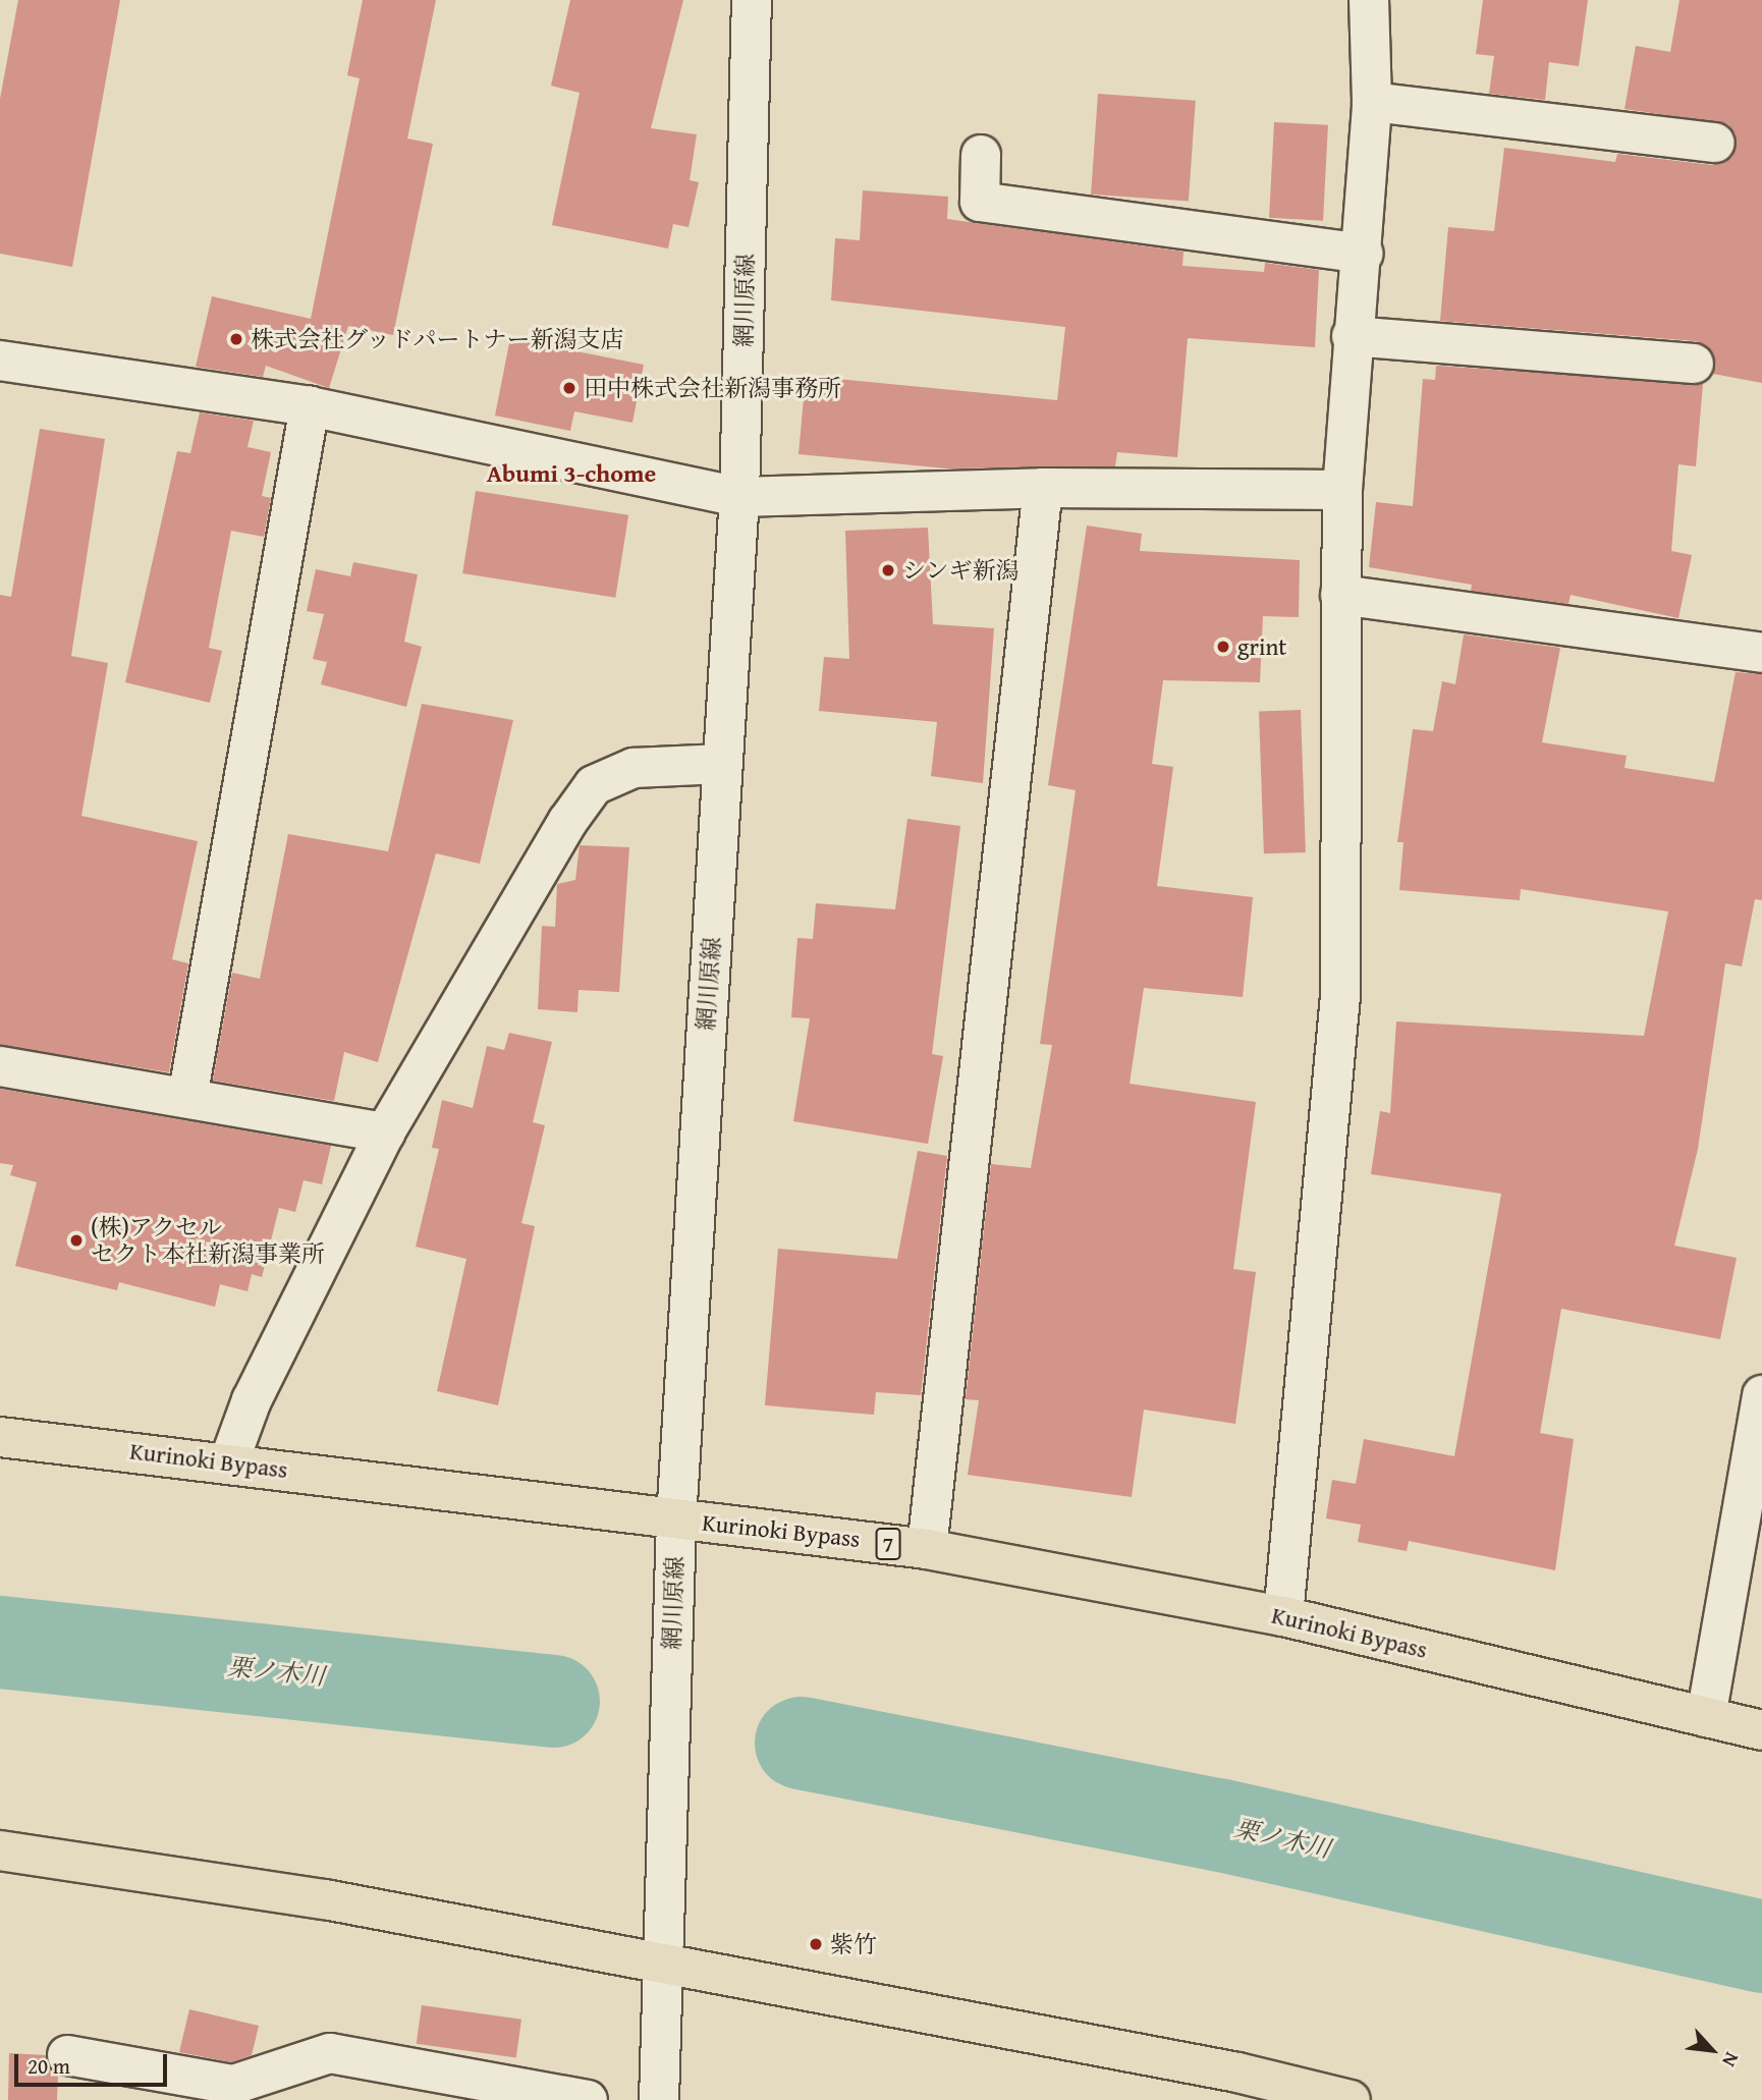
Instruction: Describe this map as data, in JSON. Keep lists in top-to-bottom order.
{
  "streets": {
    "highway": ["Kurinoki Bypass", "7"],
    "street": ["網川原線"]
  },
  "crossings": [
    ["網川原線", "Kurinoki Bypass"]
  ],
  "districts": ["Abumi 3-chome"],
  "water": ["栗ノ木川"],
  "places": [
    "株式会社グッドパートナー新潟支店",
    "田中株式会社新潟事務所",
    "シンギ新潟",
    "grint",
    "(株)アクセル セクト本社新潟事業所",
    "紫竹"
  ],
  "scale_bar": "20 m",
  "north": "bottom right"
}
